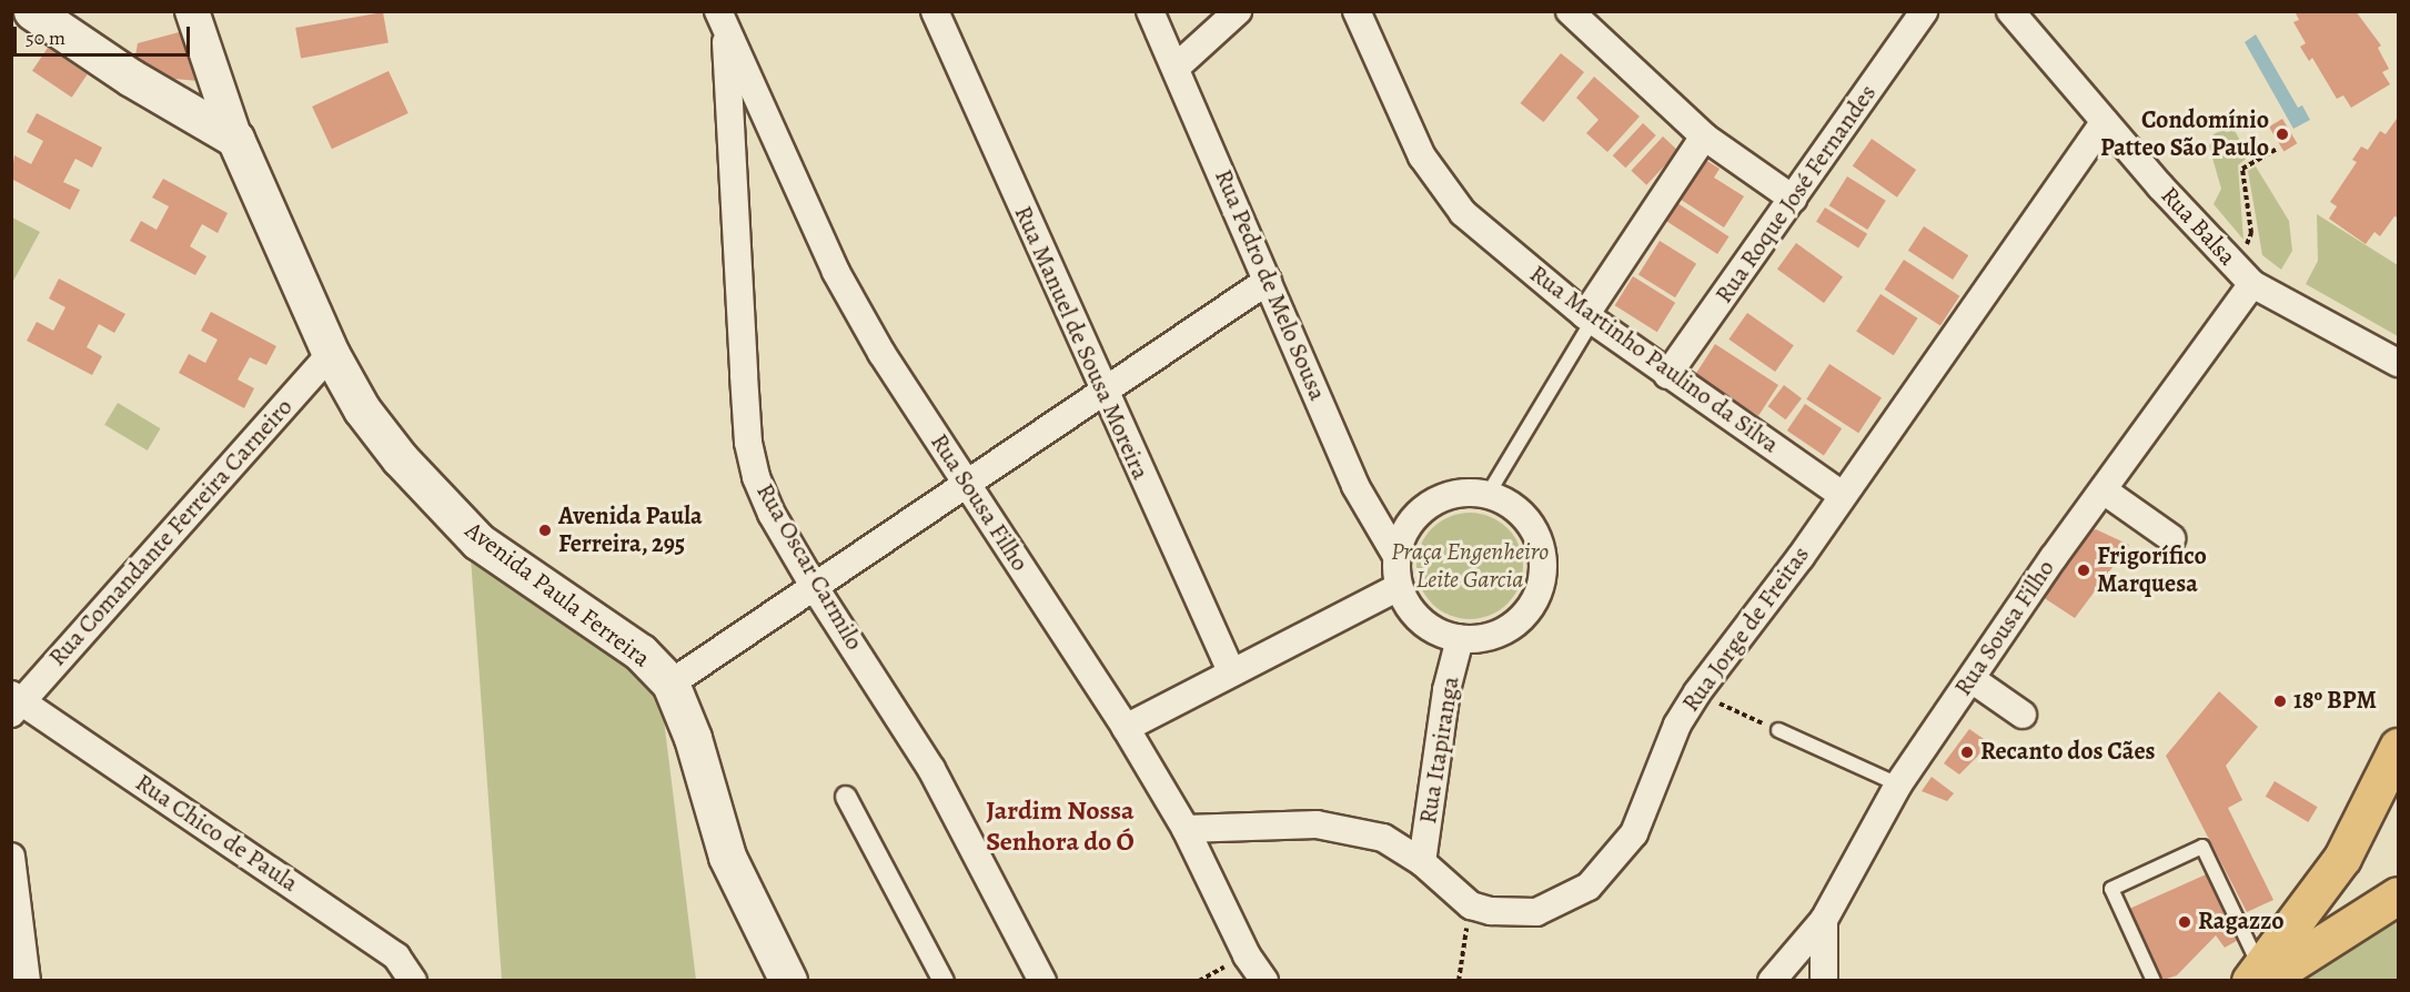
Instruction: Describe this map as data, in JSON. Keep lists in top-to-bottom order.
{
  "streets": {
    "main road": ["Avenida Paula Ferreira"],
    "street": [
      "Rua Roque José Fernandes",
      "Rua Balsa",
      "Rua Pedro de Melo Sousa",
      "Rua Manuel de Sousa Moreira",
      "Rua Martinho Paulino da Silva",
      "Rua Sousa Filho",
      "Rua Comandante Ferreira Carneiro",
      "Rua Oscar Carmilo",
      "Rua Jorge de Freitas",
      "Rua Itapiranga",
      "Rua Chico de Paula"
    ]
  },
  "crossings": [
    ["Rua Roque José Fernandes", "Rua Martinho Paulino da Silva"],
    ["Rua Balsa", "Rua Sousa Filho"],
    ["Rua Balsa", "Rua Jorge de Freitas"],
    ["Rua Pedro de Melo Sousa", "Rua Itapiranga"],
    ["Rua Martinho Paulino da Silva", "Rua Jorge de Freitas"],
    ["Rua Sousa Filho", "Rua Oscar Carmilo"],
    ["Rua Comandante Ferreira Carneiro", "Avenida Paula Ferreira"],
    ["Rua Comandante Ferreira Carneiro", "Rua Chico de Paula"]
  ],
  "districts": ["Jardim Nossa Senhora do Ó"],
  "parks": ["Praça Engenheiro Leite Garcia"],
  "places": [
    "Condomínio Patteo São Paulo",
    "Avenida Paula Ferreira, 295",
    "Frigorífico Marquesa",
    "18º BPM",
    "Recanto dos Cães",
    "Ragazzo"
  ],
  "scale_bar": "50 m"
}
